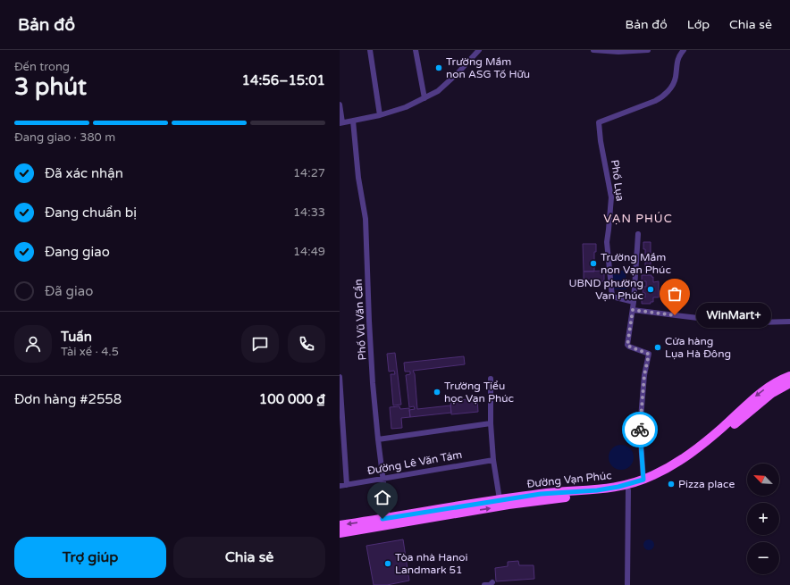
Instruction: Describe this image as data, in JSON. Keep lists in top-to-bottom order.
{
  "streets": {
    "main road": ["Đường Vạn Phúc"],
    "street": ["Phố Lụa", "Phố Vũ Văn Cẩn", "Đường Lê Văn Tám"]
  },
  "crossings": [
    ["Phố Vũ Văn Cẩn", "Đường Lê Văn Tám"],
    ["Phố Vũ Văn Cẩn", "Đường Vạn Phúc"]
  ],
  "districts": ["VẠN PHÚC"],
  "places": [
    "Trường Mầm non ASG Tố Hữu",
    "Trường Mầm non Vạn Phúc",
    "UBND phường Vạn Phúc",
    "WinMart+",
    "Cửa hàng Lụa Hà Đông",
    "Trường Tiểu học Vạn Phúc",
    "Pizza place",
    "Tòa nhà Hanoi Landmark 51"
  ],
  "north": "top left",
  "page": {
    "header": "Bản đồ",
    "nav": ["Bản đồ", "Lớp", "Chia sẻ"],
    "heading": ["3 phút", "Đến trong", "14:56–15:01"],
    "panel": [
      "Tuấn",
      "Tài xế · 4.5",
      "Đơn hàng #2558",
      "100 000 ₫"
    ],
    "bar": "Đang giao · 380 m",
    "list": [
      ["Đã xác nhận", "14:27"],
      ["Đang chuẩn bị", "14:33"],
      ["Đang giao", "14:49"],
      "Đã giao"
    ],
    "bubble": "WinMart+",
    "map_buttons": ["+", "−"],
    "buttons": ["Trợ giúp", "Chia sẻ"]
  }
}
